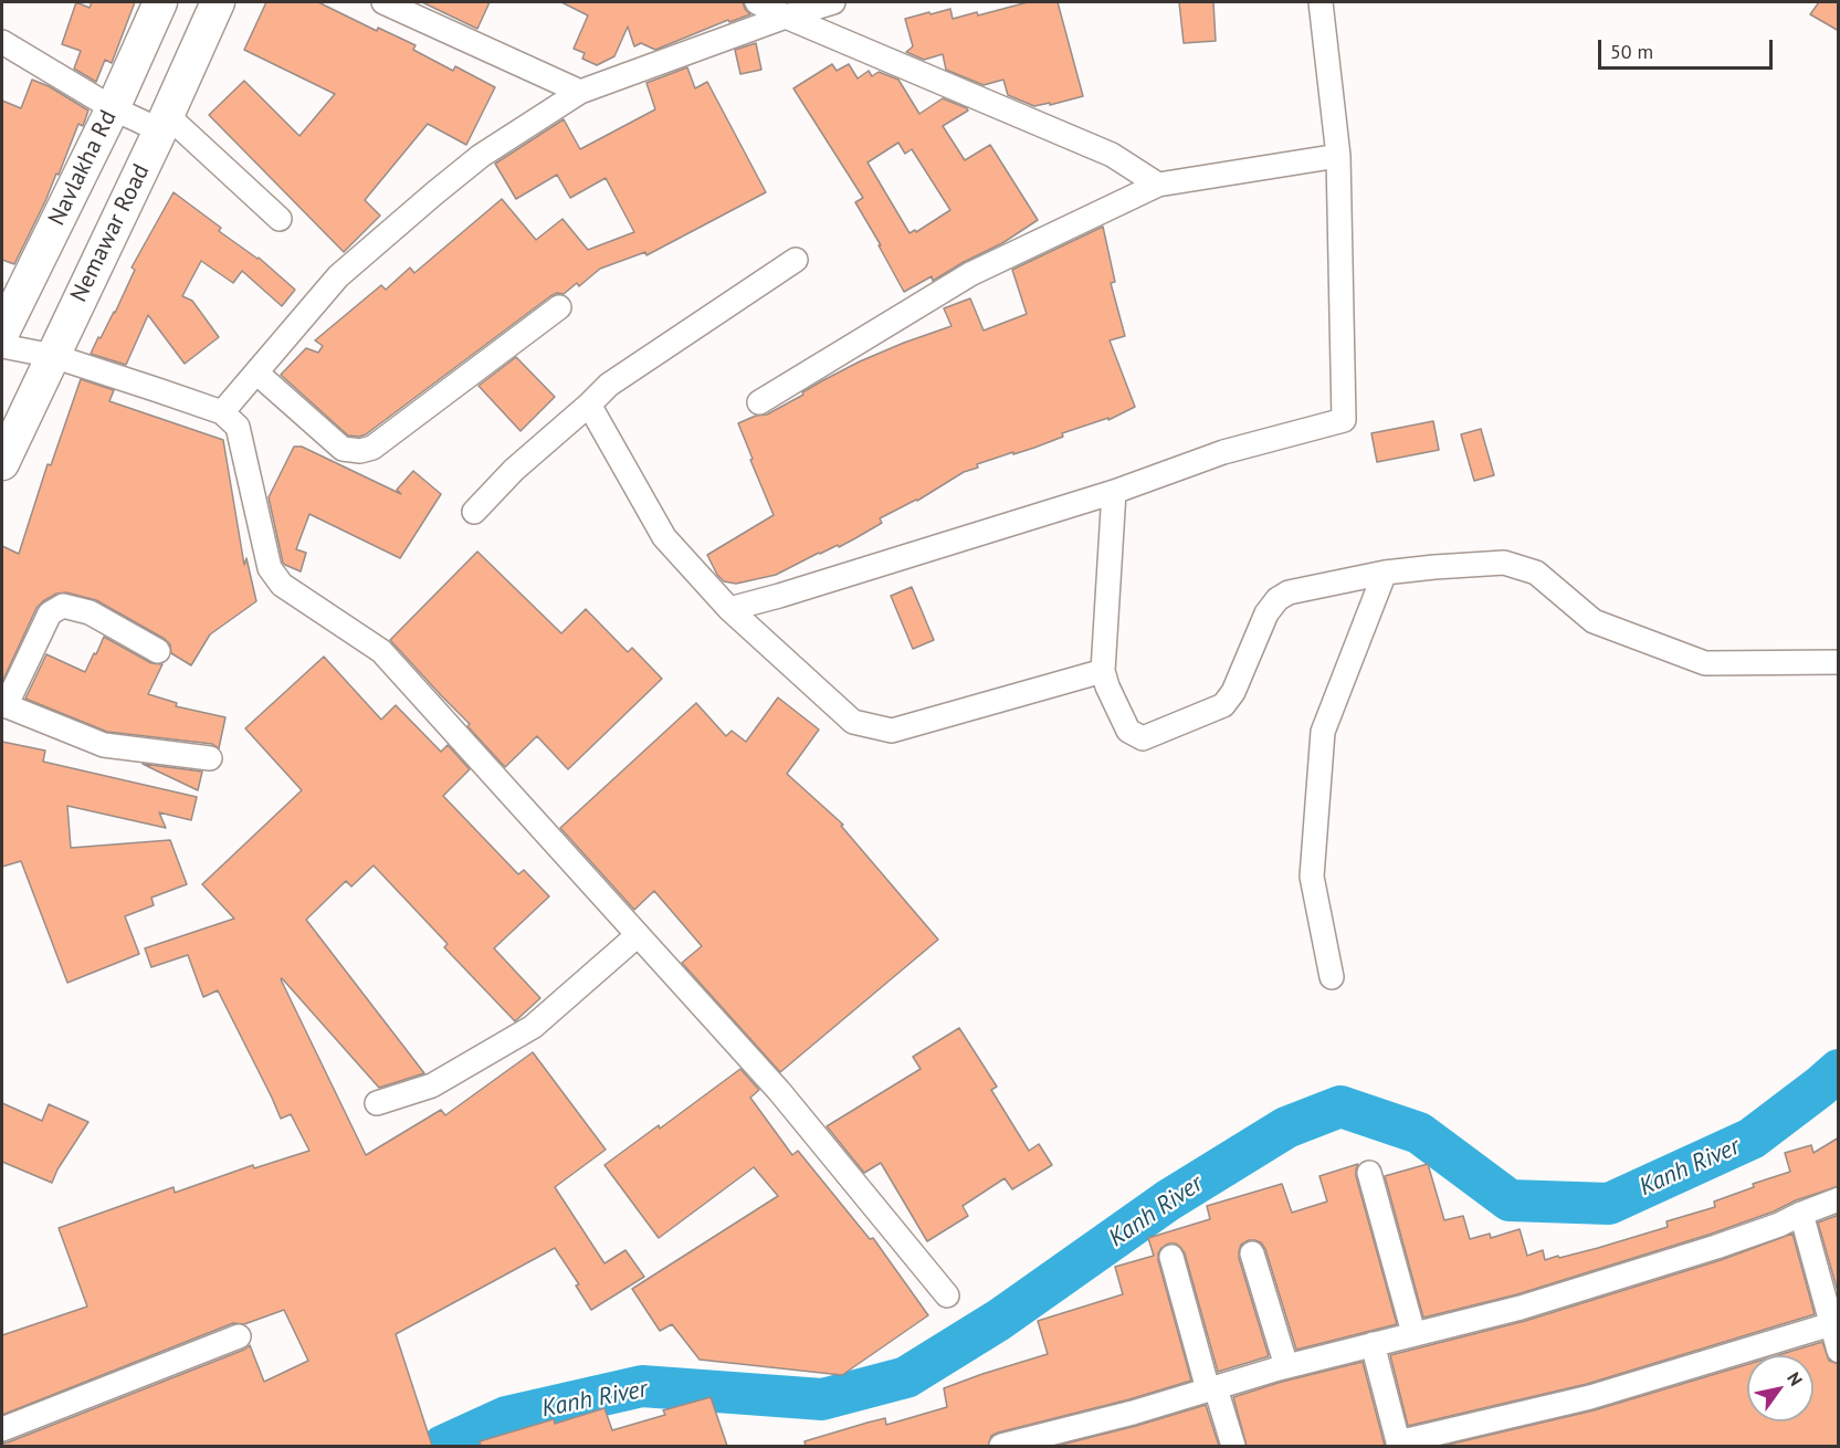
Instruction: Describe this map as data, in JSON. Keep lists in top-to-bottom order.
{
  "streets": {
    "main road": ["Navlakha Rd", "Nemawar Road"]
  },
  "water": ["Kanh River"],
  "scale_bar": "50 m",
  "north": "top right"
}
